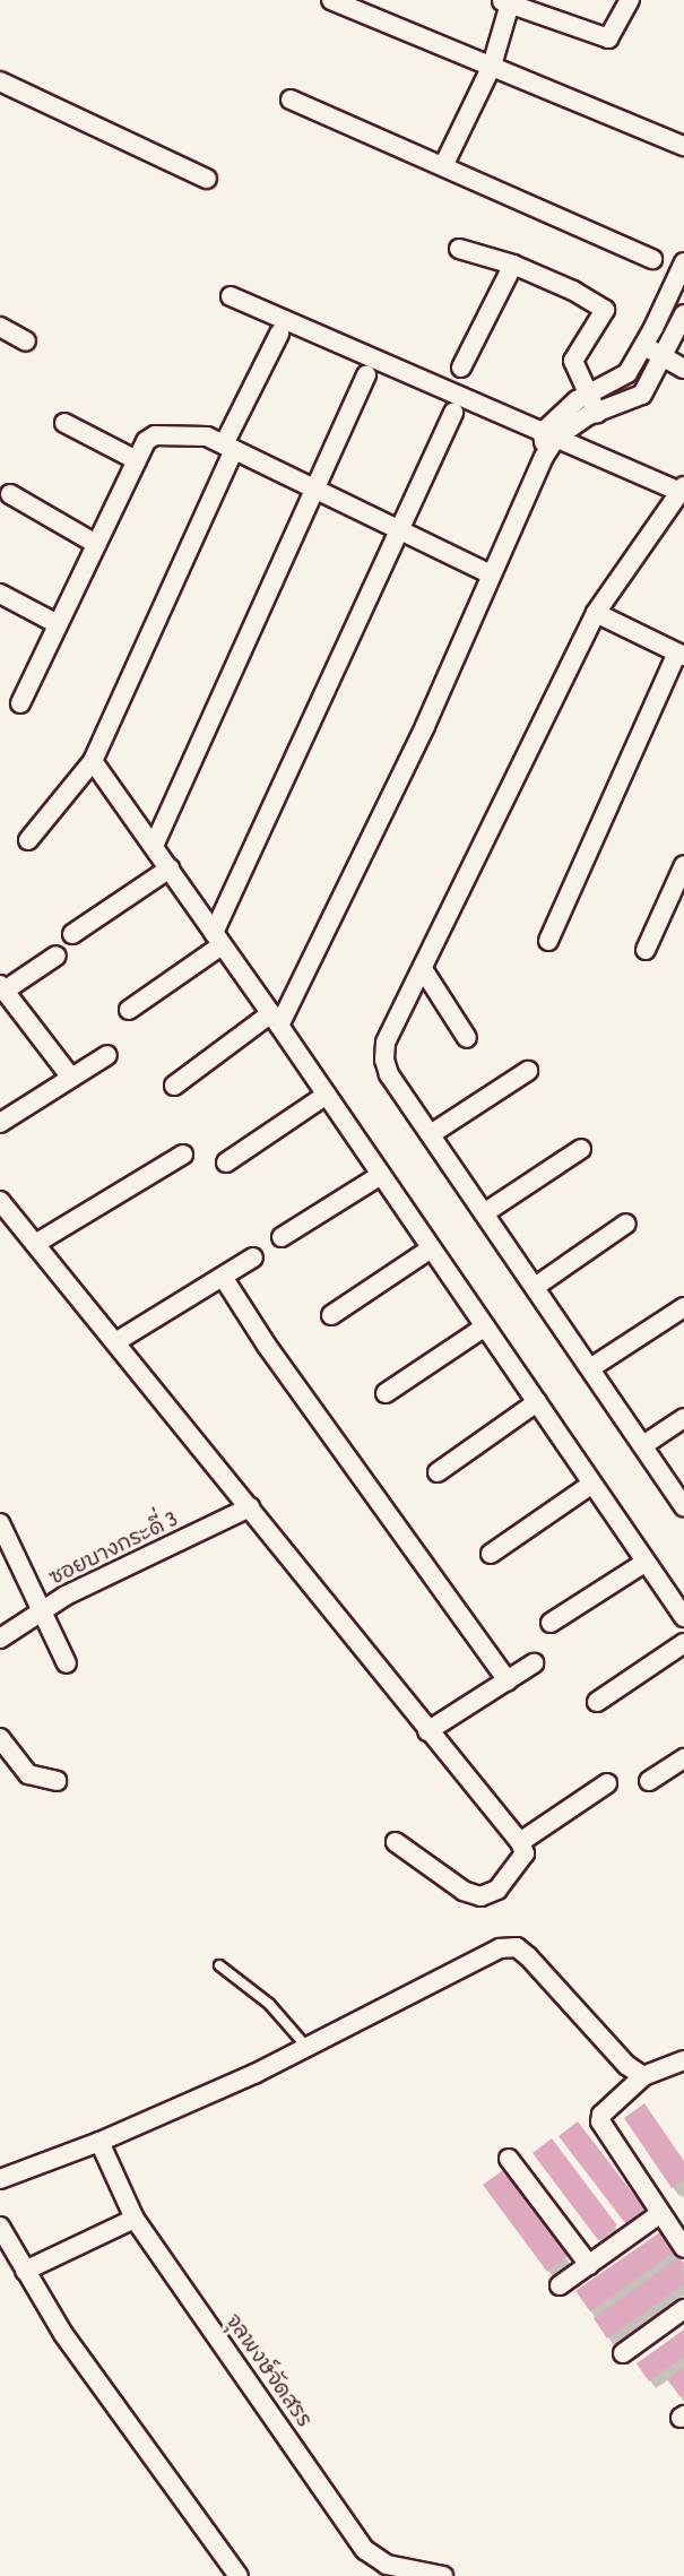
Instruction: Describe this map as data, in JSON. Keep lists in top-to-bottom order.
{
  "streets": {
    "street": ["ซอยบางกระดี่ 3", "จุลพงษ์จัดสรร"]
  }
}
